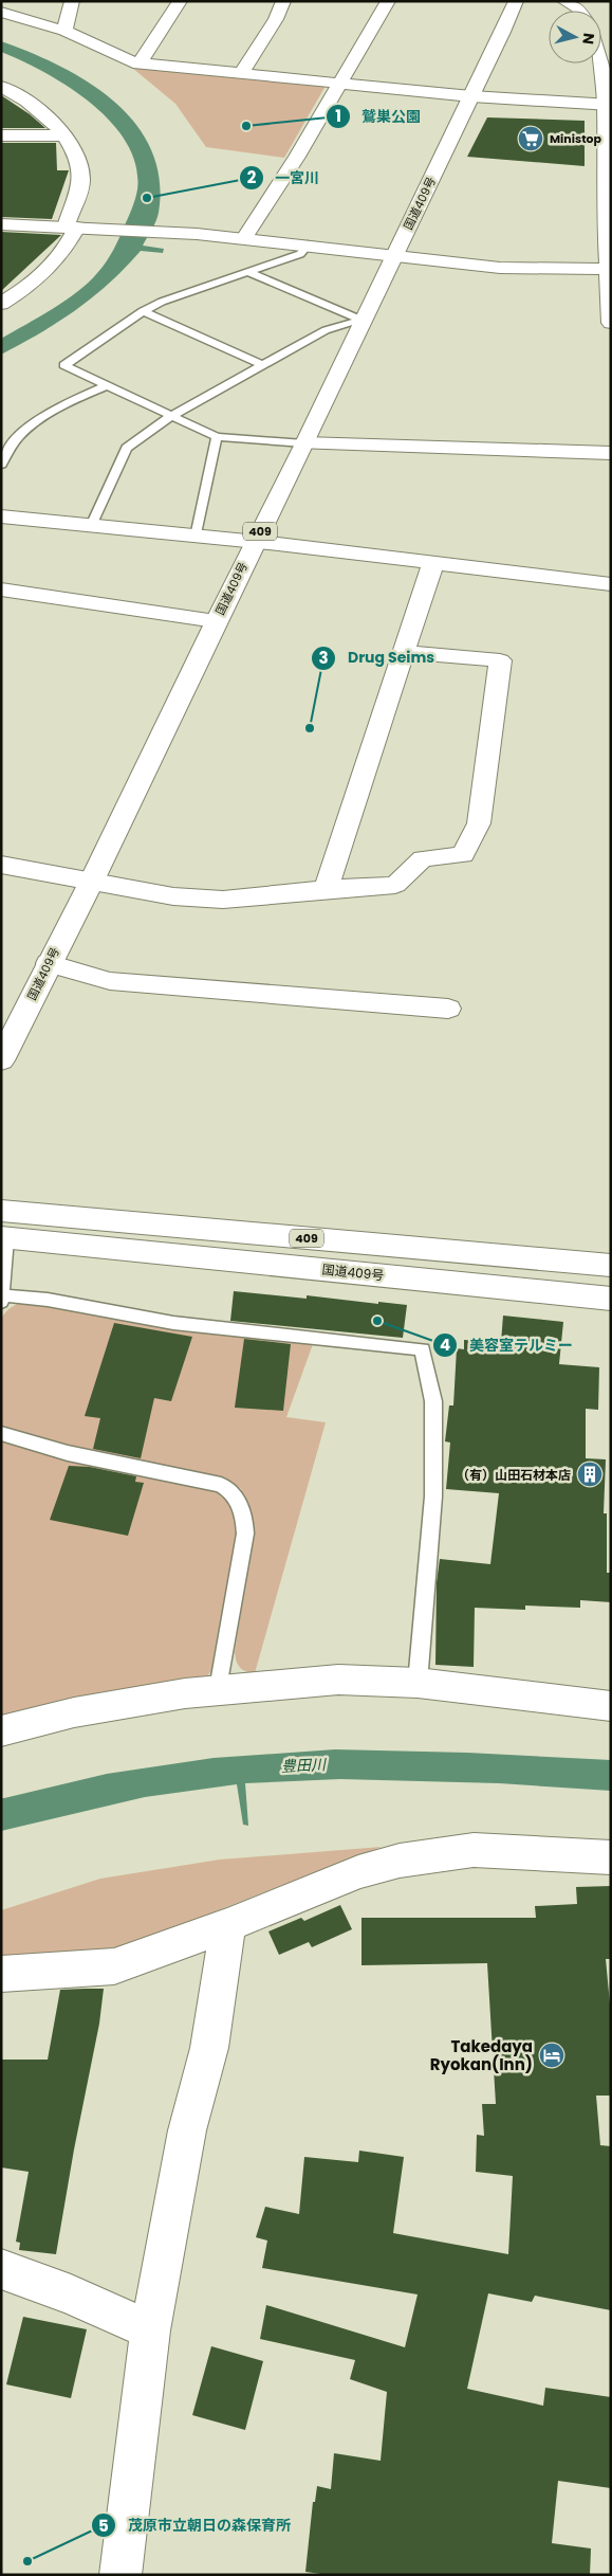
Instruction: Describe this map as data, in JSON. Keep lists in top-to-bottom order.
{
  "streets": {
    "main road": ["国道409号", "409"]
  },
  "crossings": [
    ["国道409号", "409"]
  ],
  "water": ["豊田川"],
  "places": {
    "other": [
      "鷲巣公園",
      "一宮川",
      "Drug Seims",
      "美容室テルミー",
      "茂原市立朝日の森保育所"
    ],
    "supermarket": ["Ministop"],
    "building": ["（有）山田石材本店"],
    "hotel": ["Takedaya Ryokan(Inn)"]
  },
  "north": "right"
}
